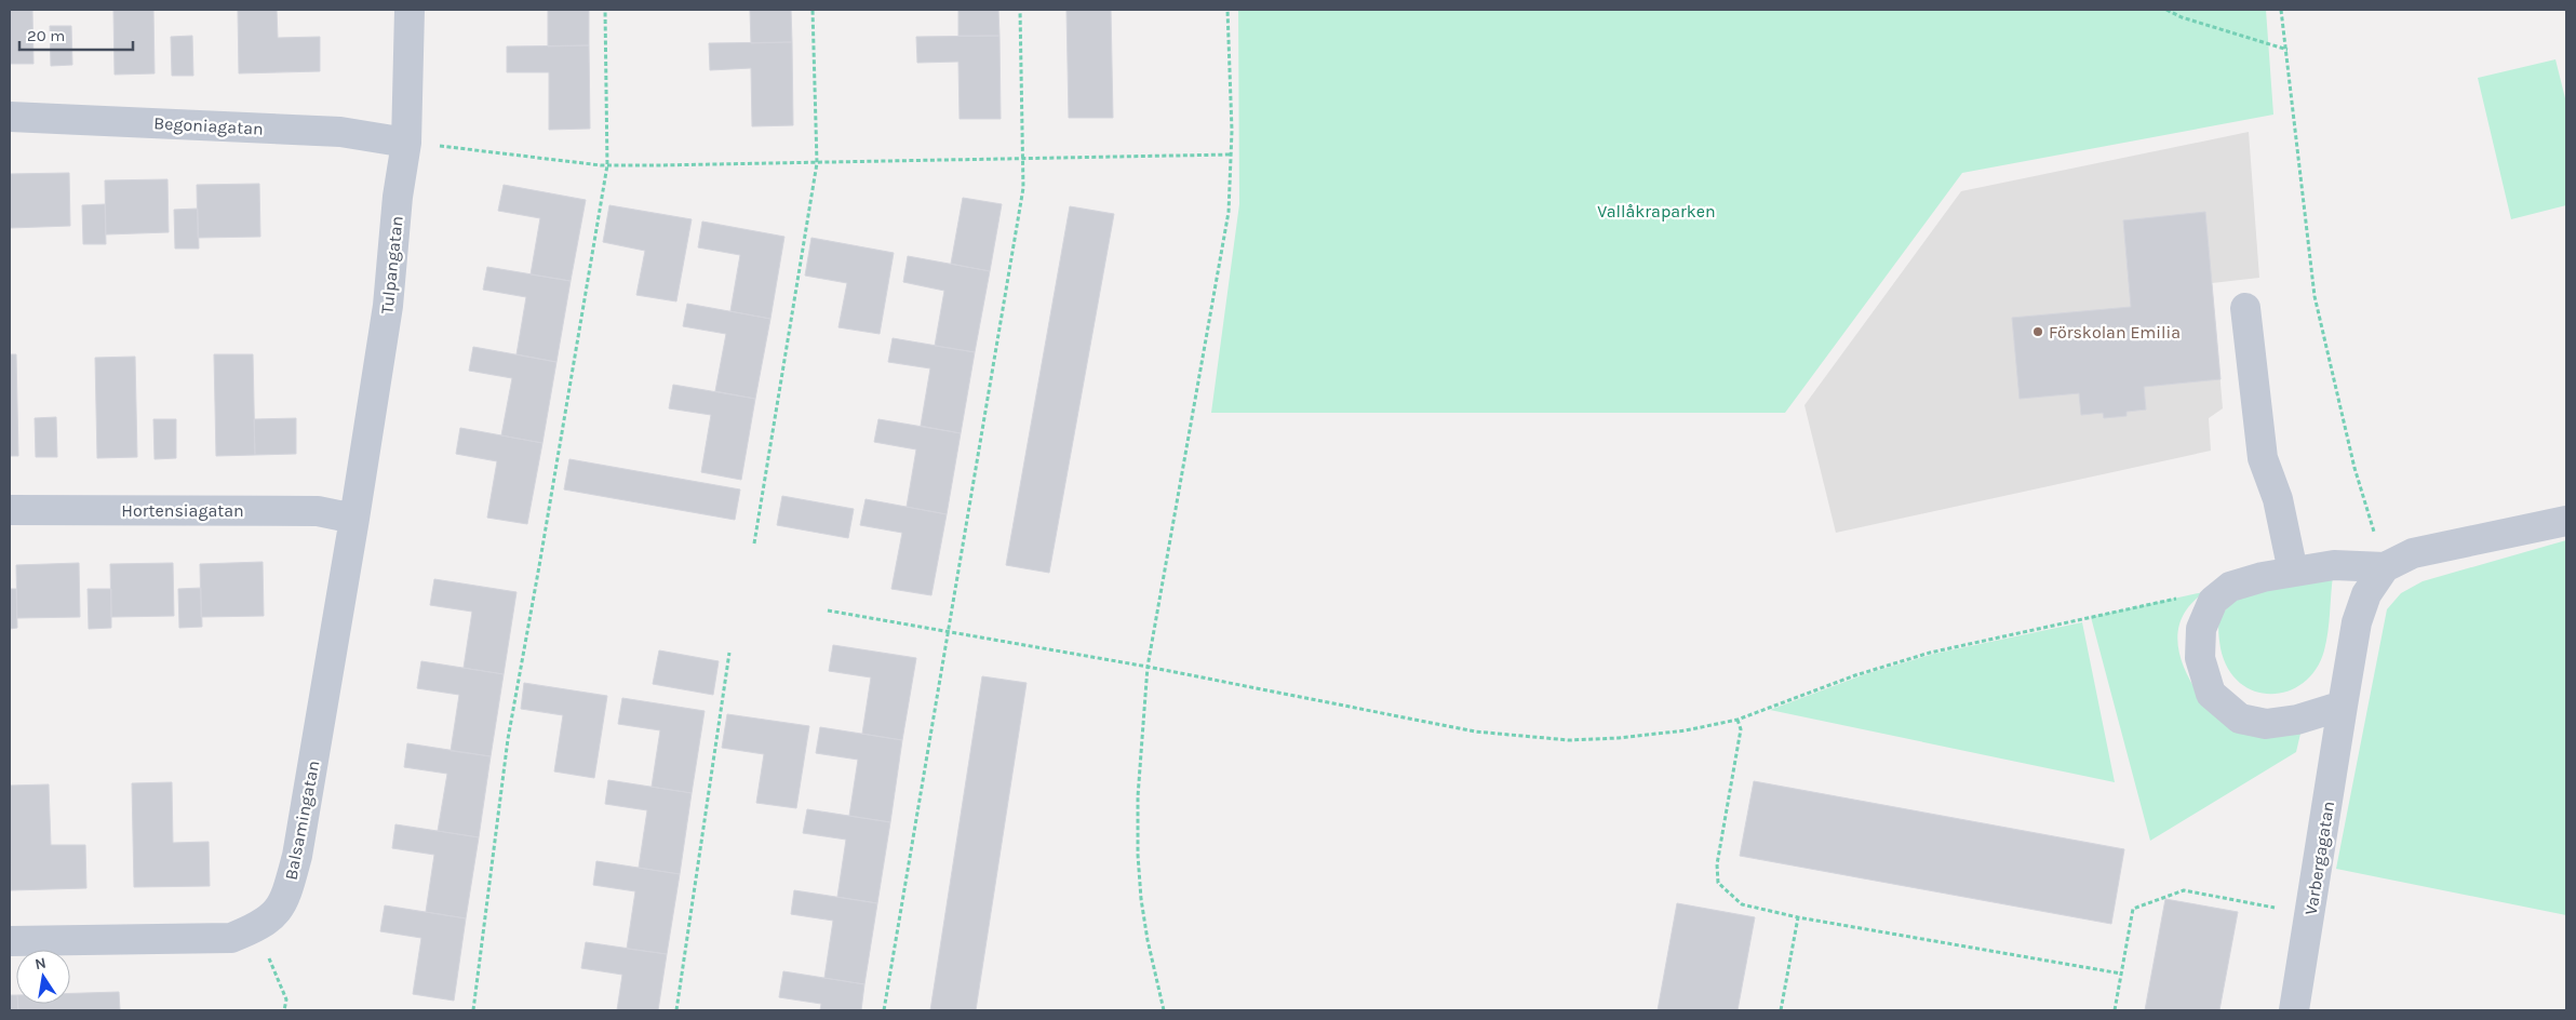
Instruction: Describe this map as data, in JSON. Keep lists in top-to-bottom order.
{
  "streets": {
    "street": [
      "Begoniagatan",
      "Tulpangatan",
      "Hortensiagatan",
      "Balsamingatan",
      "Varbergagatan"
    ]
  },
  "crossings": [
    ["Begoniagatan", "Tulpangatan"],
    ["Tulpangatan", "Hortensiagatan"],
    ["Tulpangatan", "Balsamingatan"],
    ["Hortensiagatan", "Balsamingatan"]
  ],
  "parks": ["Vallåkraparken"],
  "places": ["Förskolan Emilia"],
  "scale_bar": "20 m",
  "north": "top"
}
